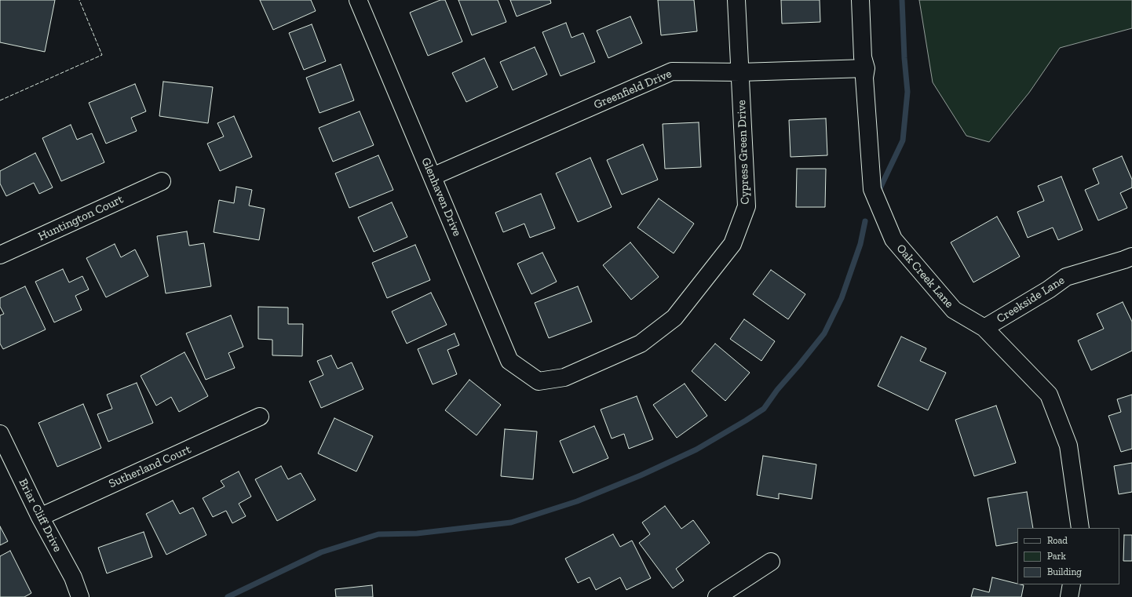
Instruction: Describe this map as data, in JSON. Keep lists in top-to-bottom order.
{
  "streets": {
    "street": [
      "Greenfield Drive",
      "Cypress Green Drive",
      "Glenhaven Drive",
      "Huntington Court",
      "Oak Creek Lane",
      "Creekside Lane",
      "Sutherland Court",
      "Briar Cliff Drive"
    ]
  },
  "crossings": [
    ["Greenfield Drive", "Cypress Green Drive"],
    ["Greenfield Drive", "Glenhaven Drive"],
    ["Greenfield Drive", "Oak Creek Lane"],
    ["Cypress Green Drive", "Glenhaven Drive"],
    ["Oak Creek Lane", "Creekside Lane"],
    ["Sutherland Court", "Briar Cliff Drive"]
  ],
  "legend": ["Road", "Park", "Building"]
}
